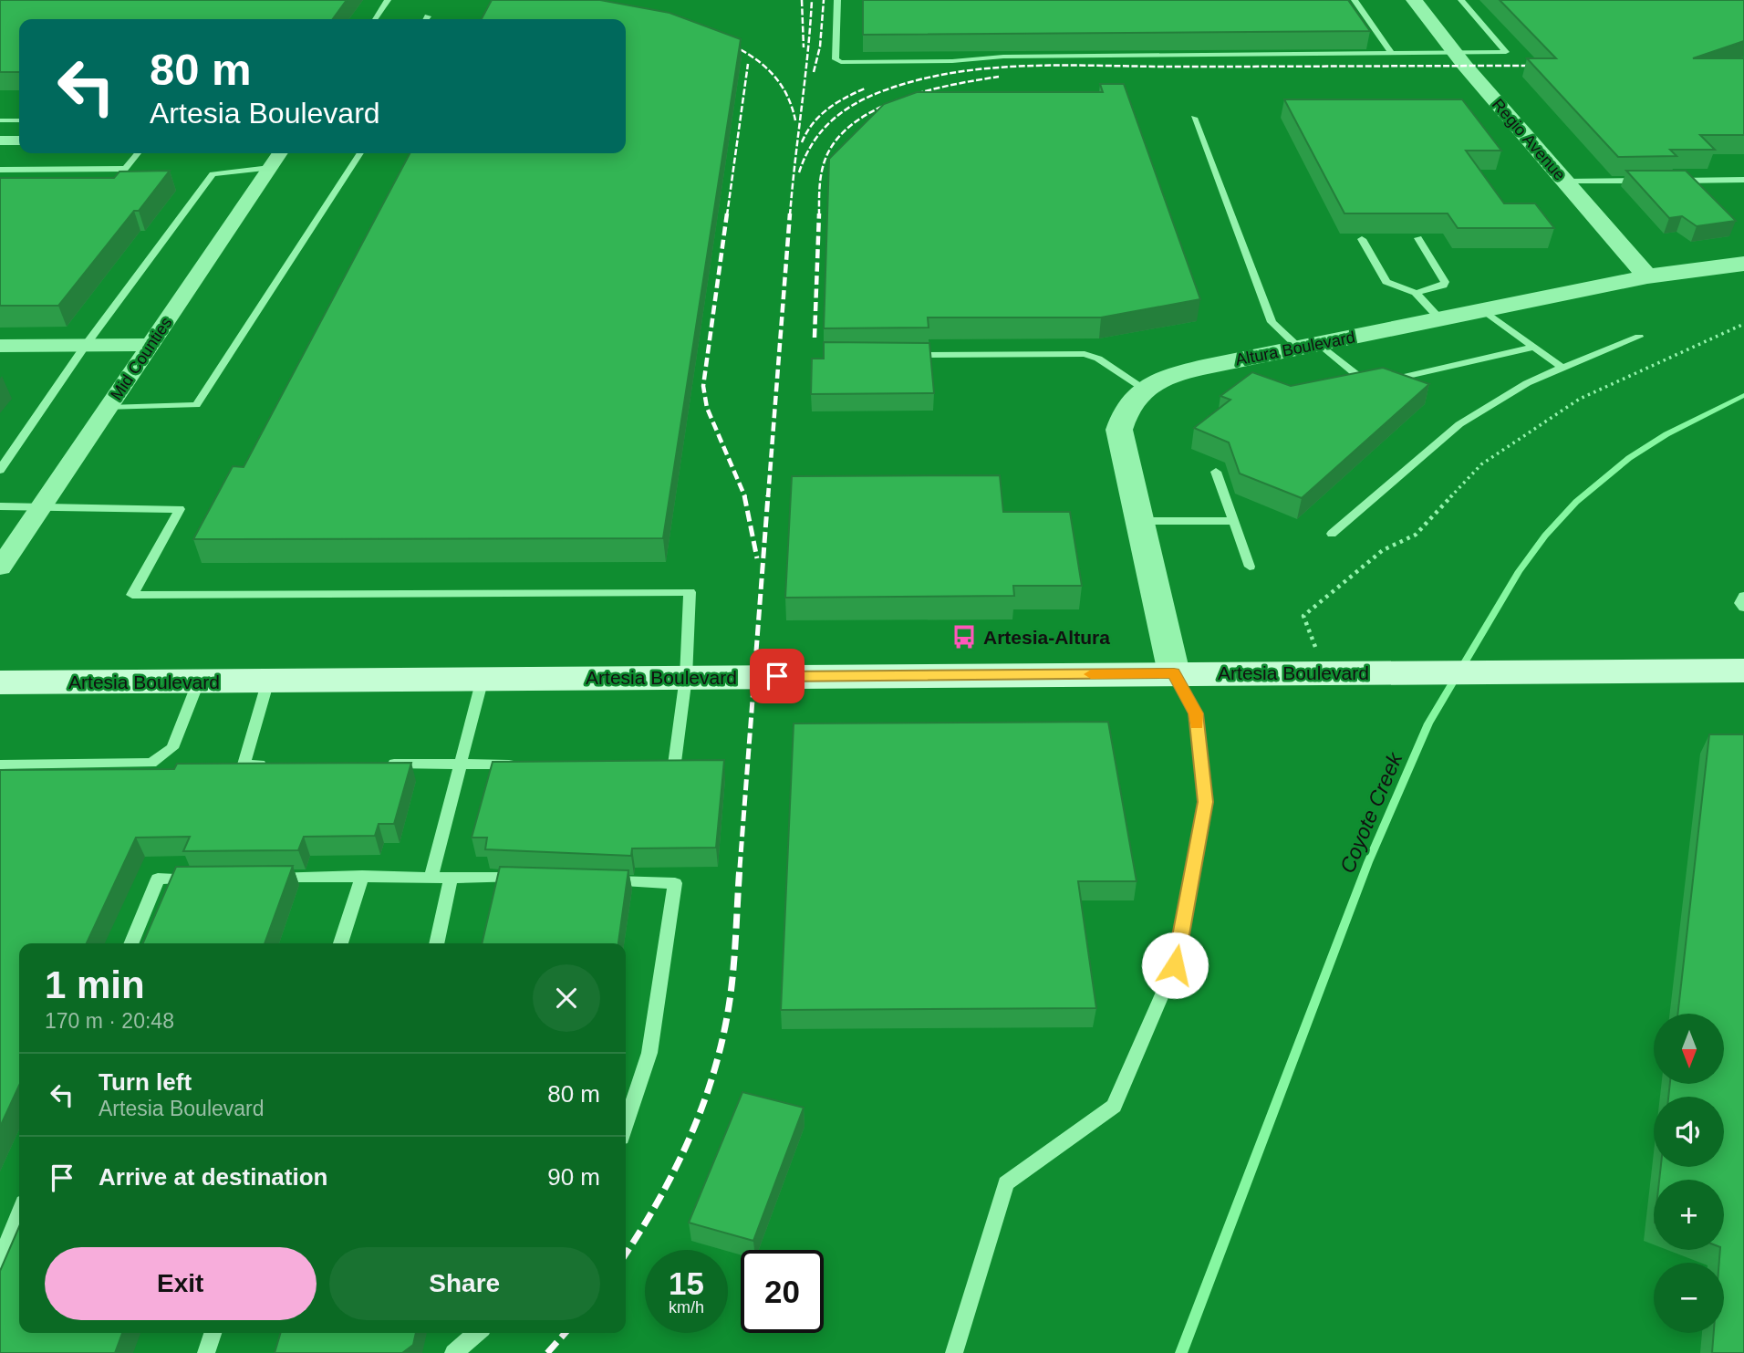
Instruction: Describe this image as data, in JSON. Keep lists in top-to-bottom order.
{
  "streets": {
    "main road": ["Artesia Boulevard"],
    "street": ["Regio Avenue", "Altura Boulevard", "Mid Counties"]
  },
  "crossings": [
    ["Regio Avenue", "Altura Boulevard"],
    ["Altura Boulevard", "Artesia Boulevard"]
  ],
  "water": ["Coyote Creek"],
  "places": {
    "bus stop": ["Artesia-Altura"]
  },
  "north": "bottom",
  "page": {
    "turn": ["80 m", "Artesia Boulevard"],
    "heading": ["1 min", "170 m · 20:48"],
    "map_buttons": ["+", "−"],
    "list": [
      {
        "name": "Turn left",
        "note": "Artesia Boulevard",
        "value": "80 m"
      },
      {
        "name": "Arrive at destination",
        "value": "90 m"
      }
    ],
    "buttons": ["Exit", "Share"],
    "speed": "15 km/h",
    "limit": "20"
  }
}
